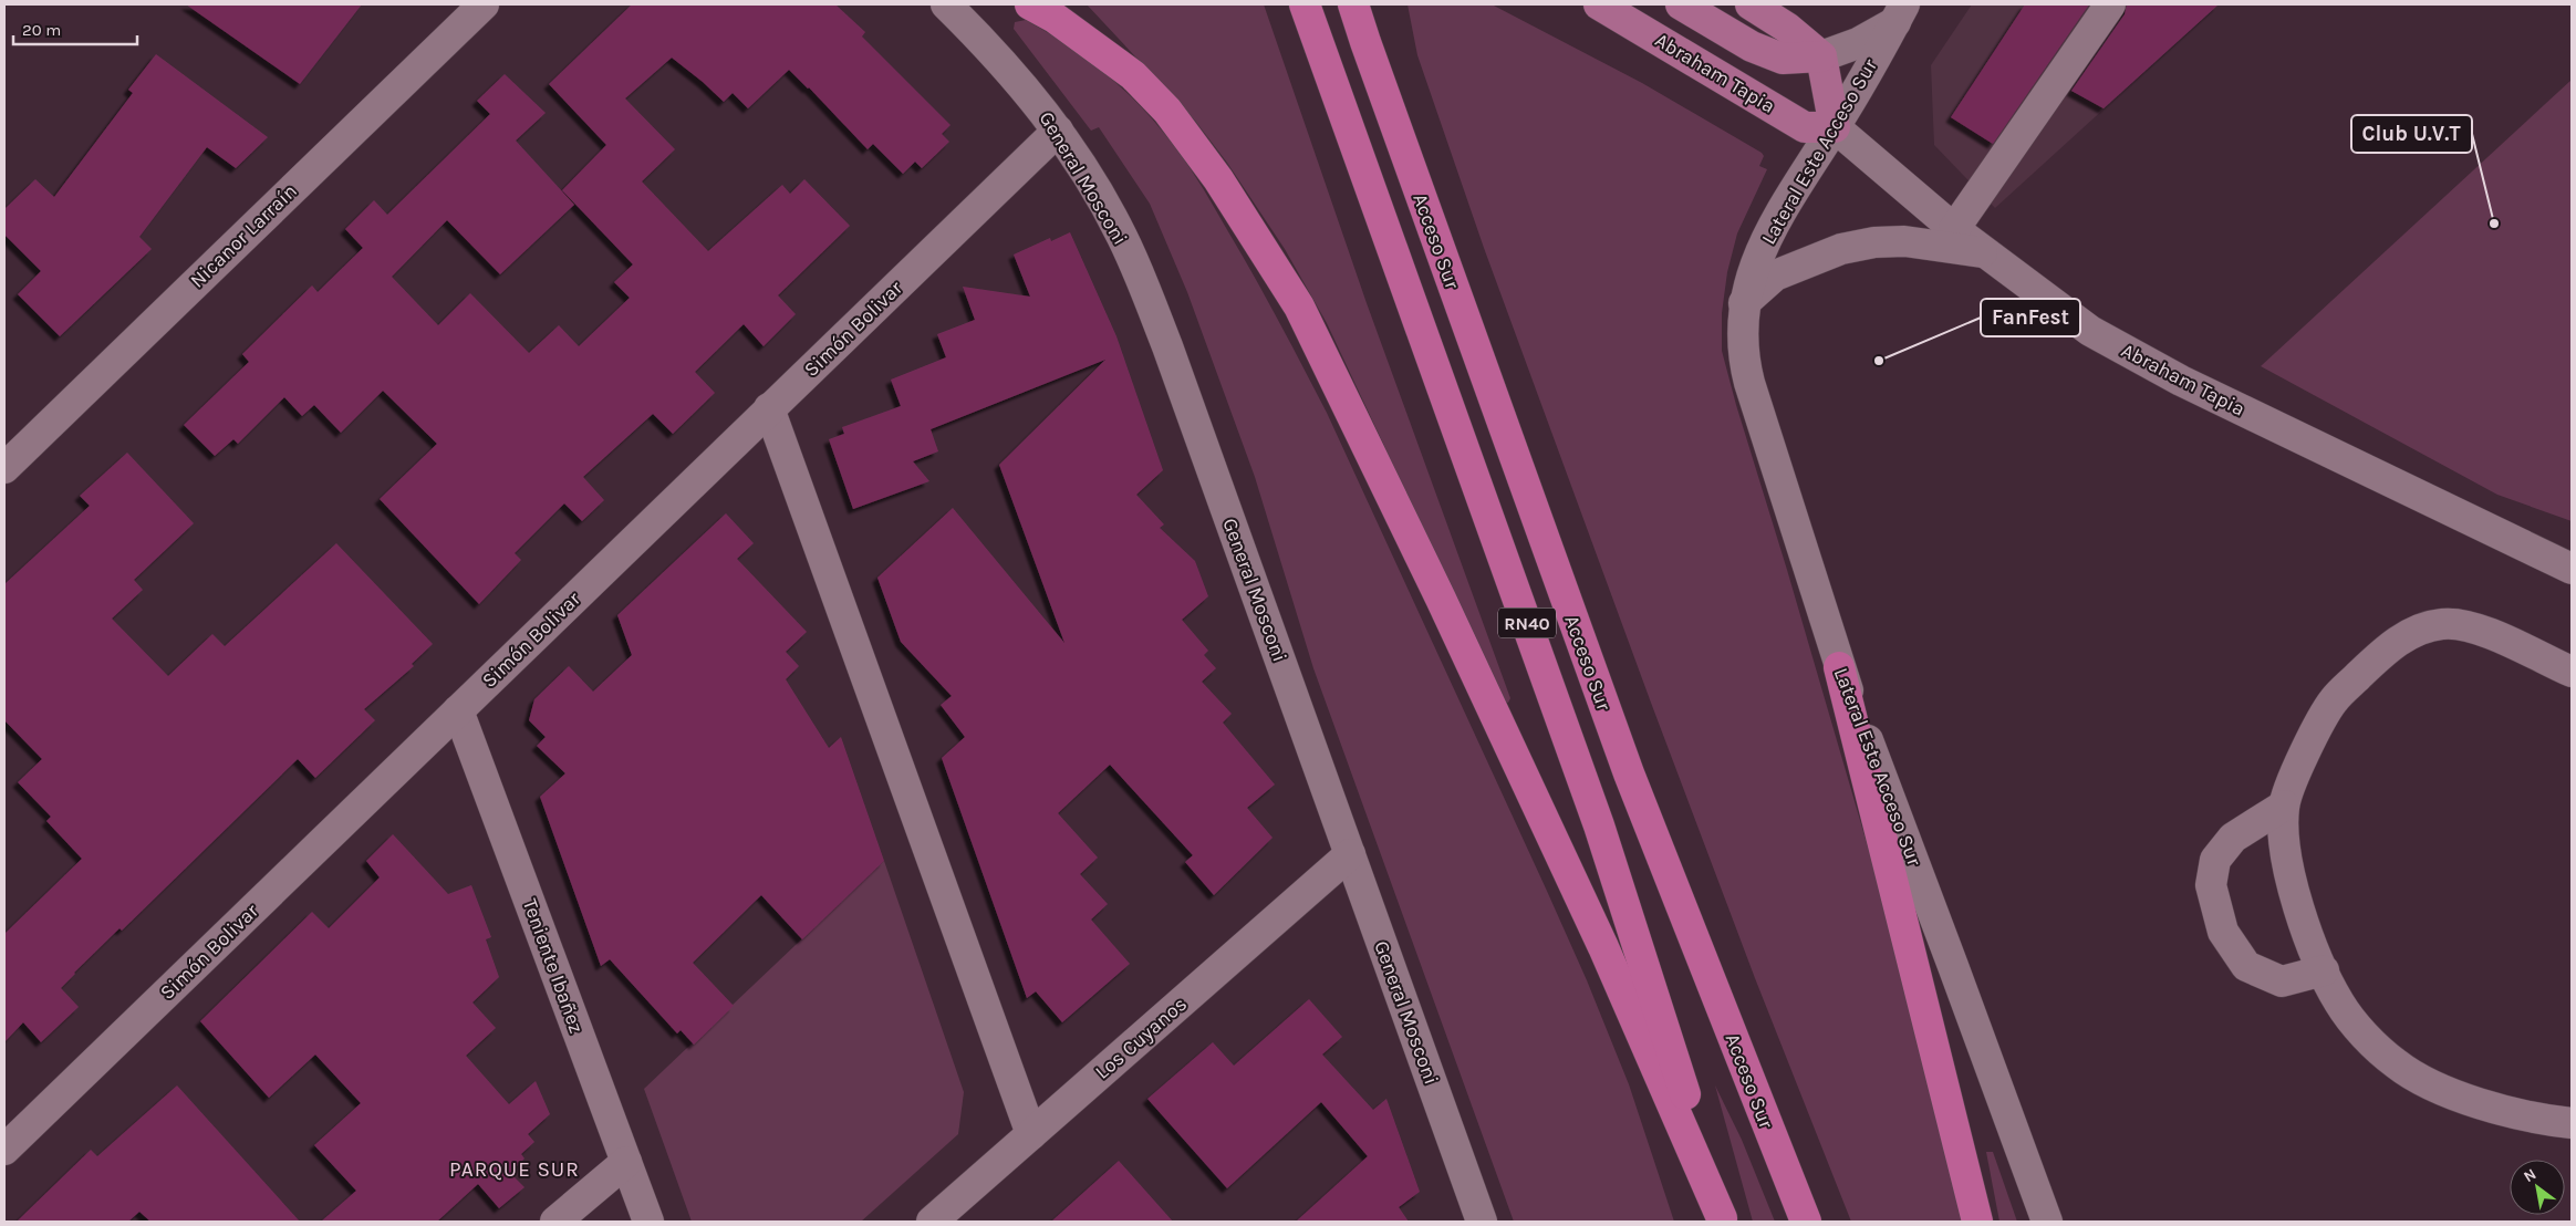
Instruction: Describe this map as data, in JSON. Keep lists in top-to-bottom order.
{
  "streets": {
    "highway": ["Acceso Sur", "RN40"],
    "main road": ["Abraham Tapia"],
    "street": [
      "Lateral Este Acceso Sur",
      "General Mosconi",
      "Nicanor Larraín",
      "Simón Bolivar",
      "Teniente Ibañez",
      "Los Cuyanos"
    ]
  },
  "crossings": [
    ["Abraham Tapia", "Lateral Este Acceso Sur"],
    ["General Mosconi", "Simón Bolivar"],
    ["General Mosconi", "Los Cuyanos"],
    ["Simón Bolivar", "Teniente Ibañez"]
  ],
  "districts": ["PARQUE SUR"],
  "places": ["Club U.V.T", "FanFest"],
  "scale_bar": "20 m",
  "north": "top left"
}
